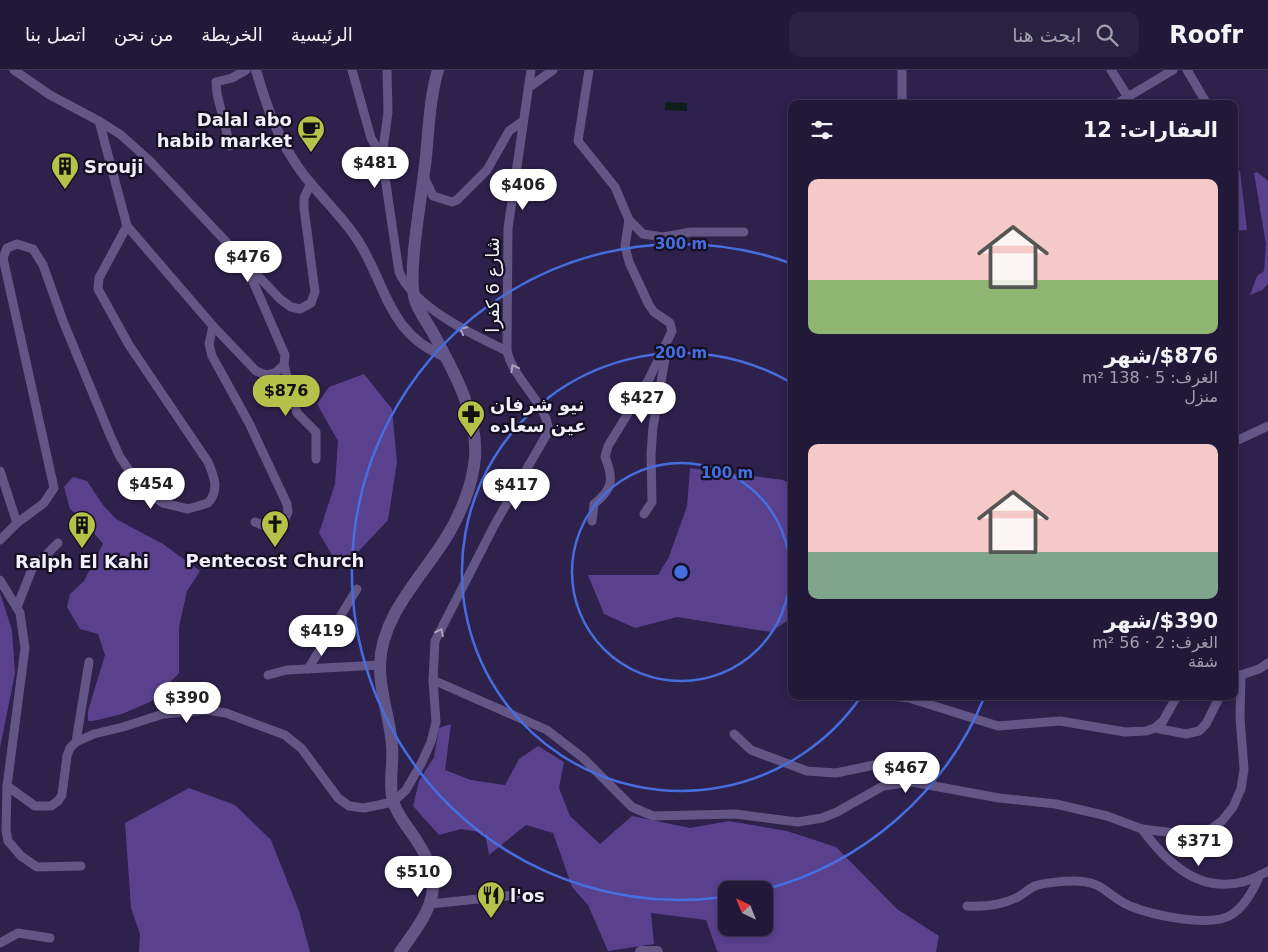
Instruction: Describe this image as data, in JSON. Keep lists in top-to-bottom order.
{
  "streets": {
    "street": ["شارع 6 كفرا"]
  },
  "places": {
    "cafe": ["Dalal abo habib market"],
    "building": ["Srouji", "Ralph El Kahi"],
    "pharmacy": ["نيو شرفان عين سعاده"],
    "church": ["Pentecost Church"],
    "restaurant": ["l'os"]
  },
  "north": "top left",
  "page": {
    "header": "Roofr",
    "search": "ابحث هنا",
    "nav": [
      "الرئيسية",
      "الخريطة",
      "من نحن",
      "اتصل بنا"
    ],
    "heading": "العقارات: 12",
    "price": [
      "$481",
      "$406",
      "$476",
      "$876",
      "$427",
      "$454",
      "$417",
      "$419",
      "$390",
      "$467",
      "$371",
      "$510"
    ],
    "list": [
      {
        "name": "$876/شهر",
        "note": "الغرف: 5 · 138 m² · منزل"
      },
      {
        "name": "$390/شهر",
        "note": "الغرف: 2 · 56 m² · شقة"
      }
    ]
  },
  "rings": ["300 m", "200 m", "100 m"]
}
